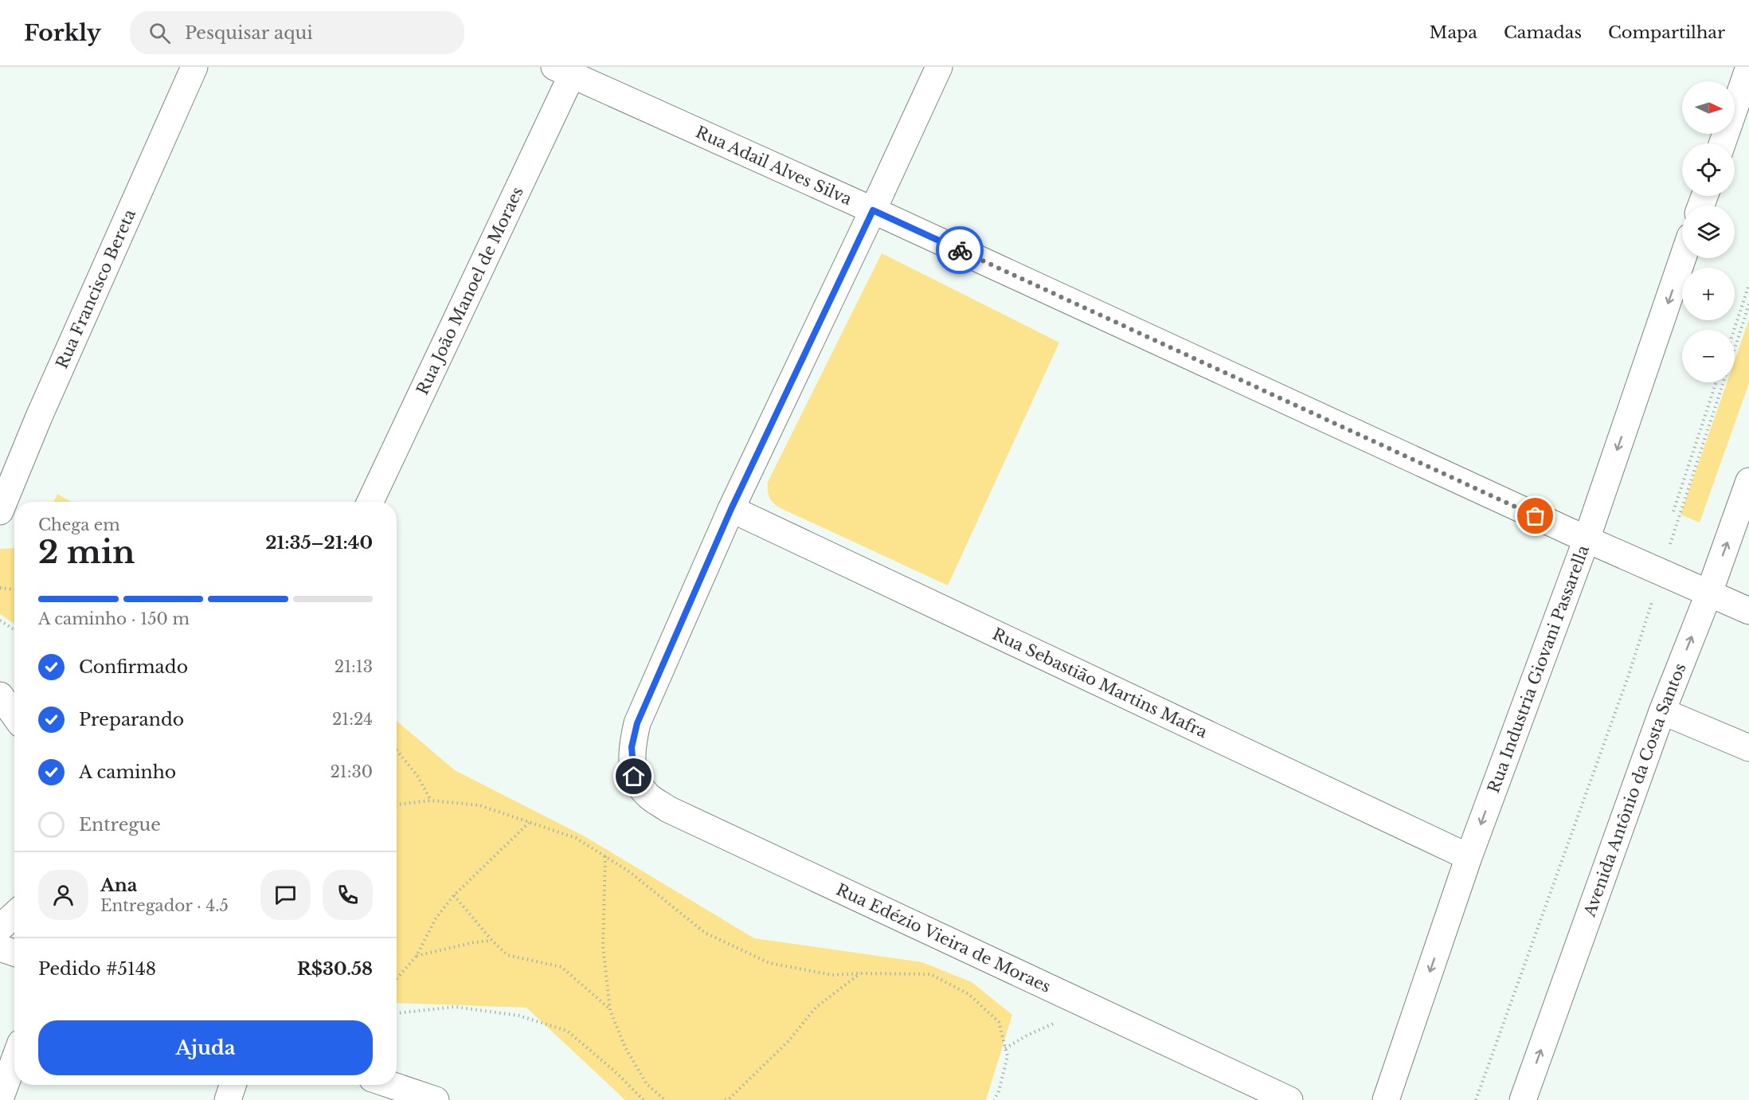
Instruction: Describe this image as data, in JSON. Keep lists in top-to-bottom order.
{
  "streets": {
    "street": [
      "Rua Adail Alves Silva",
      "Rua Francisco Bereta",
      "Rua João Manoel de Moraes",
      "Rua Industria Giovani Passarella",
      "Rua Sebastião Martins Mafra",
      "Avenida Antônio da Costa Santos",
      "Rua Edézio Vieira de Moraes"
    ]
  },
  "crossings": [
    ["Rua Adail Alves Silva", "Rua João Manoel de Moraes"],
    ["Rua Adail Alves Silva", "Rua Industria Giovani Passarella"],
    ["Rua Adail Alves Silva", "Avenida Antônio da Costa Santos"],
    ["Rua Adail Alves Silva", "Rua Edézio Vieira de Moraes"],
    ["Rua Industria Giovani Passarella", "Rua Sebastião Martins Mafra"],
    ["Rua Sebastião Martins Mafra", "Rua Edézio Vieira de Moraes"]
  ],
  "one_way": ["Rua Industria Giovani Passarella", "Avenida Antônio da Costa Santos"],
  "north": "right",
  "page": {
    "header": "Forkly",
    "search": "Pesquisar aqui",
    "nav": ["Mapa", "Camadas", "Compartilhar"],
    "map_buttons": ["+", "−"],
    "heading": ["2 min", "Chega em", "21:35–21:40"],
    "panel": [
      "Ana",
      "Entregador · 4.5",
      "Pedido #5148",
      "R$30.58"
    ],
    "bar": "A caminho · 150 m",
    "list": [
      ["Confirmado", "21:13"],
      ["Preparando", "21:24"],
      ["A caminho", "21:30"],
      "Entregue"
    ],
    "buttons": "Ajuda"
  }
}
